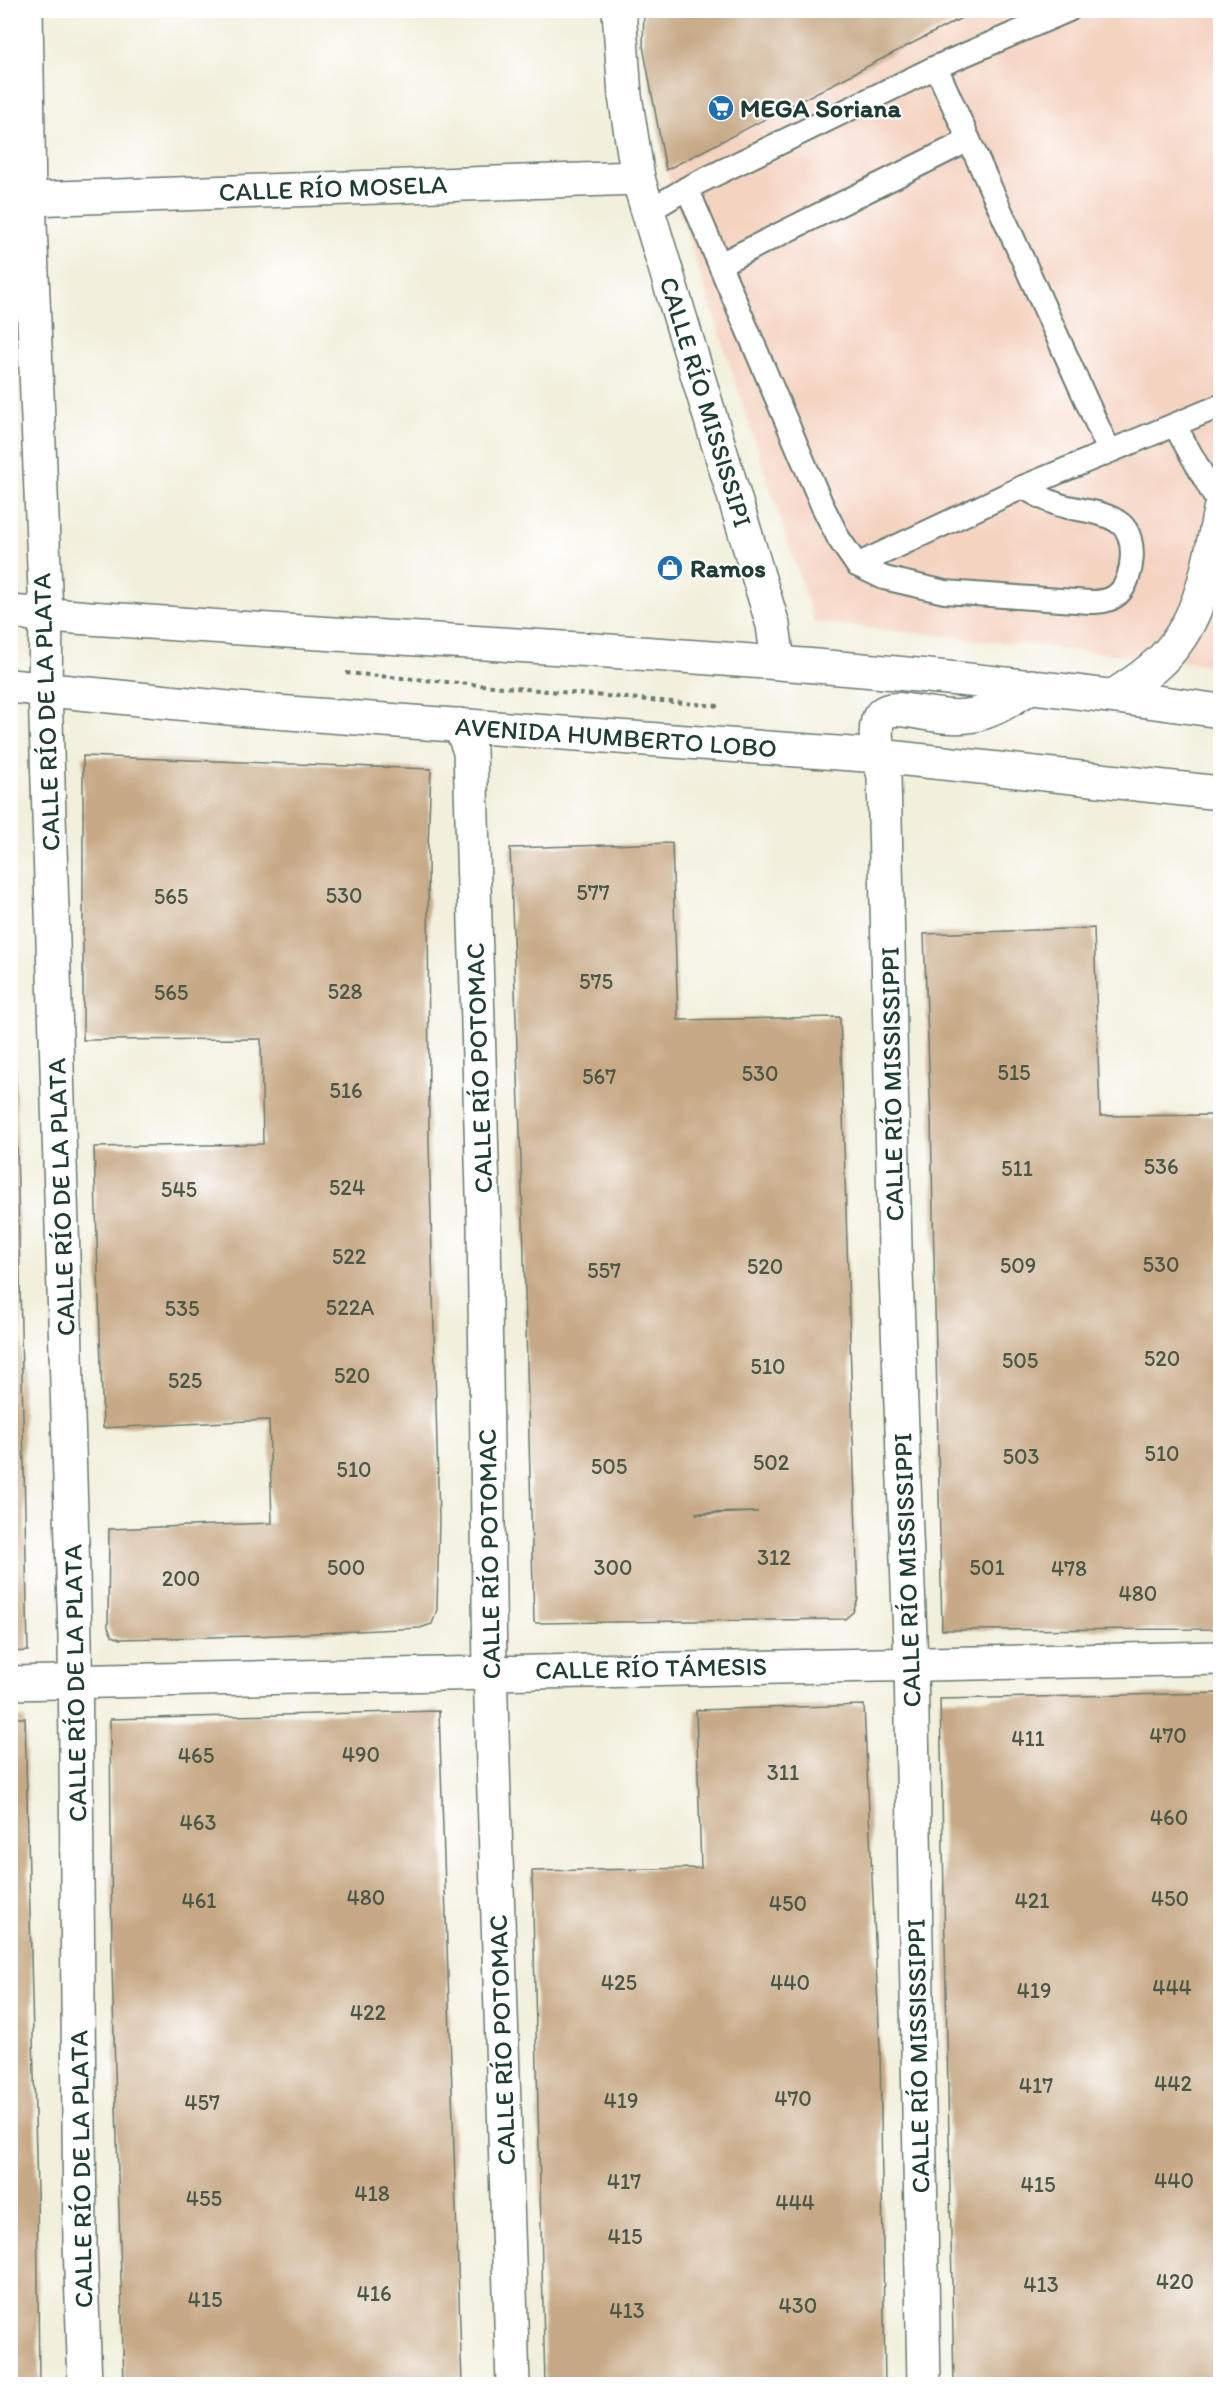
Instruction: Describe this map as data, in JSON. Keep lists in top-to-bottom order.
{
  "streets": {
    "street": [
      "CALLE RÍO MOSELA",
      "CALLE RÍO MISSISSIPI",
      "CALLE RÍO DE LA PLATA",
      "AVENIDA HUMBERTO LOBO",
      "CALLE RÍO POTOMAC",
      "CALLE RÍO MISSISSIPPI",
      "CALLE RÍO TÁMESIS"
    ]
  },
  "crossings": [
    ["CALLE RÍO MOSELA", "CALLE RÍO MISSISSIPI"],
    ["CALLE RÍO MOSELA", "CALLE RÍO DE LA PLATA"],
    ["CALLE RÍO DE LA PLATA", "AVENIDA HUMBERTO LOBO"],
    ["CALLE RÍO DE LA PLATA", "CALLE RÍO TÁMESIS"],
    ["AVENIDA HUMBERTO LOBO", "CALLE RÍO POTOMAC"],
    ["AVENIDA HUMBERTO LOBO", "CALLE RÍO MISSISSIPPI"],
    ["CALLE RÍO POTOMAC", "CALLE RÍO TÁMESIS"],
    ["CALLE RÍO MISSISSIPPI", "CALLE RÍO TÁMESIS"]
  ],
  "places": {
    "supermarket": ["MEGA Soriana"],
    "shop": ["Ramos"]
  },
  "house_numbers": [
    "577",
    "530",
    "565",
    "575",
    "528",
    "565",
    "515",
    "530",
    "567",
    "516",
    "536",
    "511",
    "524",
    "545",
    "522",
    "530",
    "509",
    "520",
    "557",
    "522A",
    "535",
    "520",
    "505",
    "510",
    "520",
    "525",
    "510",
    "503",
    "502",
    "505",
    "510",
    "312",
    "500",
    "300",
    "501",
    "478",
    "200",
    "480",
    "470",
    "411",
    "490",
    "465",
    "311",
    "460",
    "463",
    "480",
    "450",
    "461",
    "421",
    "450",
    "425",
    "440",
    "444",
    "419",
    "422",
    "442",
    "417",
    "470",
    "419",
    "457",
    "440",
    "417",
    "415",
    "418",
    "455",
    "444",
    "415",
    "420",
    "413",
    "416",
    "415",
    "430",
    "413"
  ]
}
